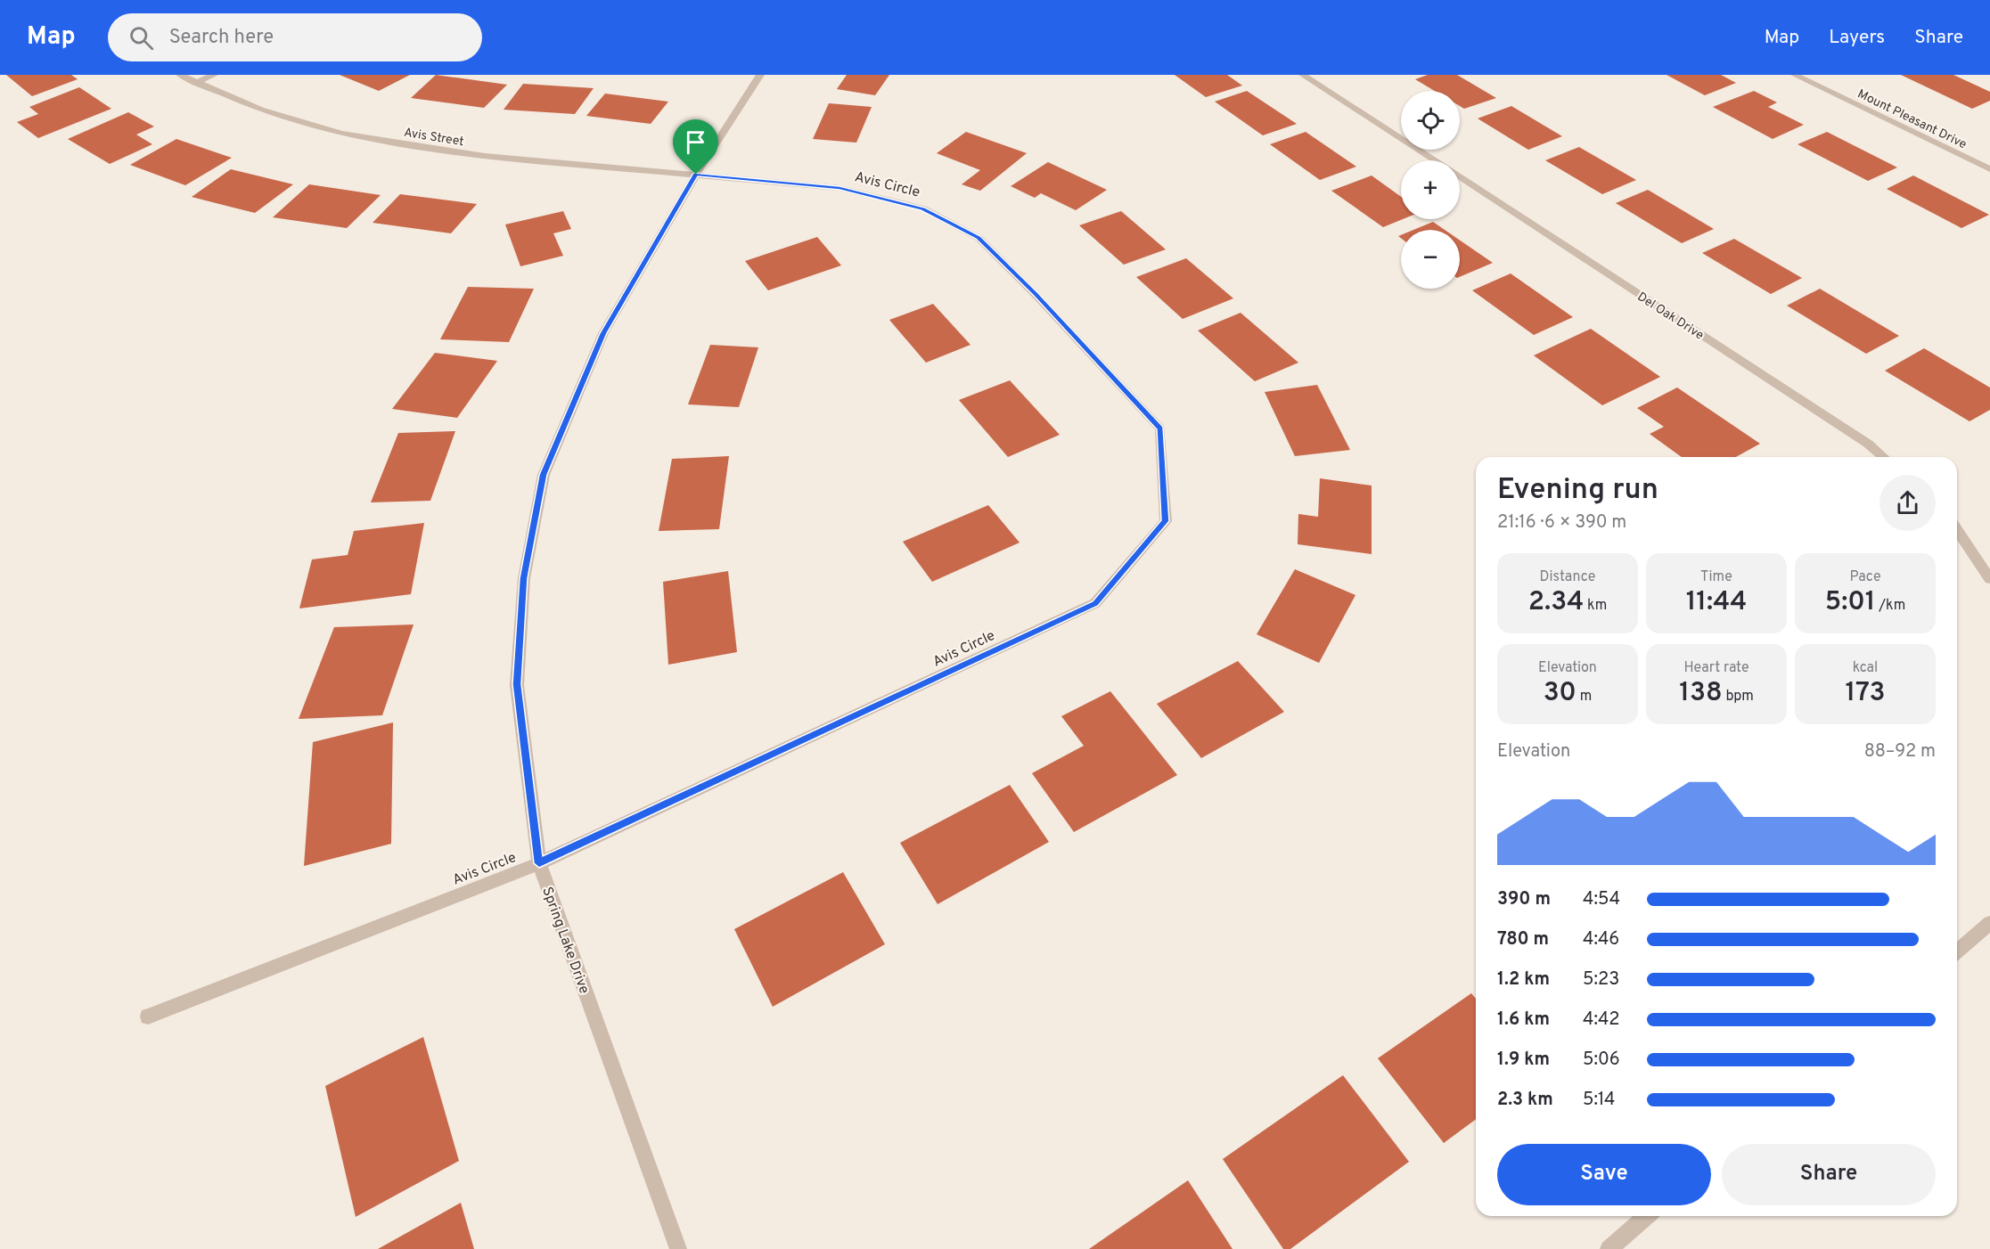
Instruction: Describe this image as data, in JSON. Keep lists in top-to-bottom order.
{
  "streets": {
    "street": [
      "Mount Pleasant Drive",
      "Avis Street",
      "Avis Circle",
      "Del Oak Drive",
      "Spring Lake Drive"
    ]
  },
  "crossings": [
    ["Avis Street", "Avis Circle"],
    ["Avis Street", "Spring Lake Drive"],
    ["Avis Circle", "Spring Lake Drive"]
  ],
  "page": {
    "header": "Map",
    "search": "Search here",
    "nav": ["Map", "Layers", "Share"],
    "map_buttons": ["+", "−"],
    "heading": ["Evening run", "21:16 · 6 × 390 m"],
    "stats": [
      ["Distance", "2.34 km"],
      ["Time", "11:44"],
      ["Pace", "5:01 /km"],
      ["Elevation", "30 m"],
      ["Heart rate", "138 bpm"],
      ["kcal", "173"]
    ],
    "chart": ["Elevation", "88–92 m"],
    "list": [
      {
        "name": "390 m",
        "note": "4:54"
      },
      {
        "name": "780 m",
        "note": "4:46"
      },
      {
        "name": "1.2 km",
        "note": "5:23"
      },
      {
        "name": "1.6 km",
        "note": "4:42"
      },
      {
        "name": "1.9 km",
        "note": "5:06"
      },
      {
        "name": "2.3 km",
        "note": "5:14"
      }
    ],
    "buttons": ["Save", "Share"]
  }
}
